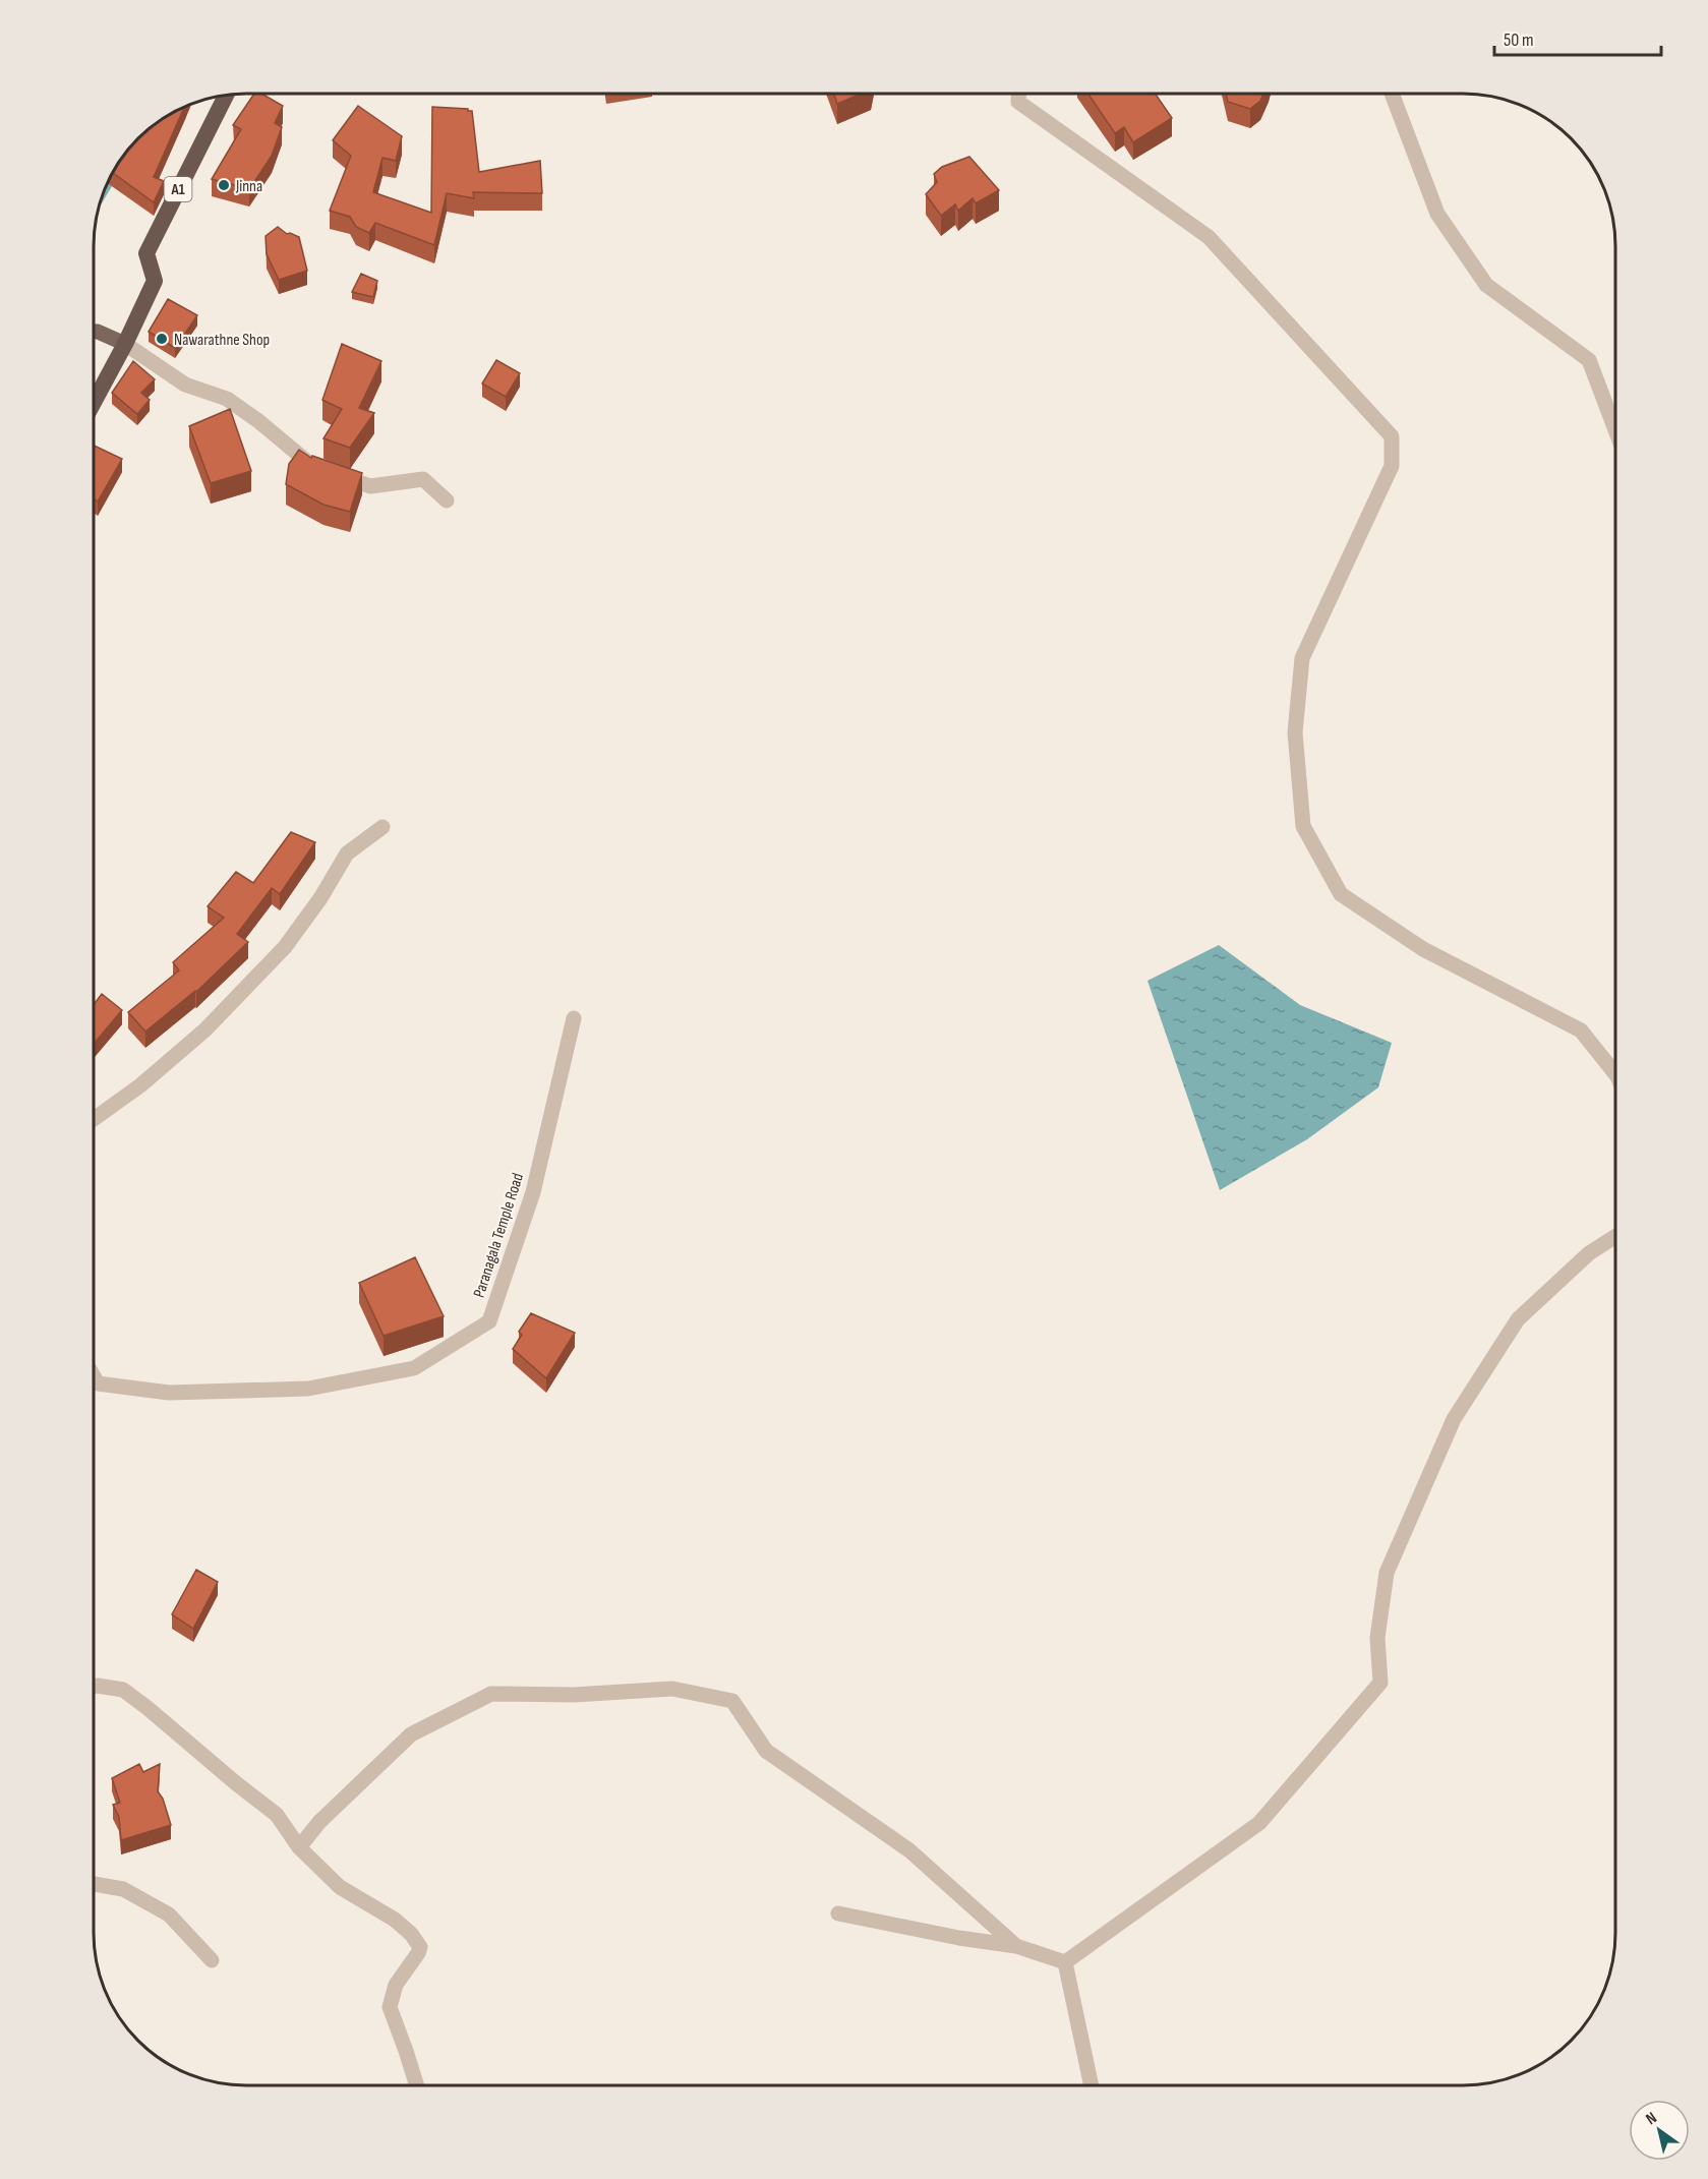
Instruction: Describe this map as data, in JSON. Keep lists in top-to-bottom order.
{
  "streets": {
    "highway": ["A1"],
    "street": ["Paranagala Temple Road"]
  },
  "places": ["Jinna", "Nawarathne Shop"],
  "scale_bar": "50 m",
  "north": "top left"
}
